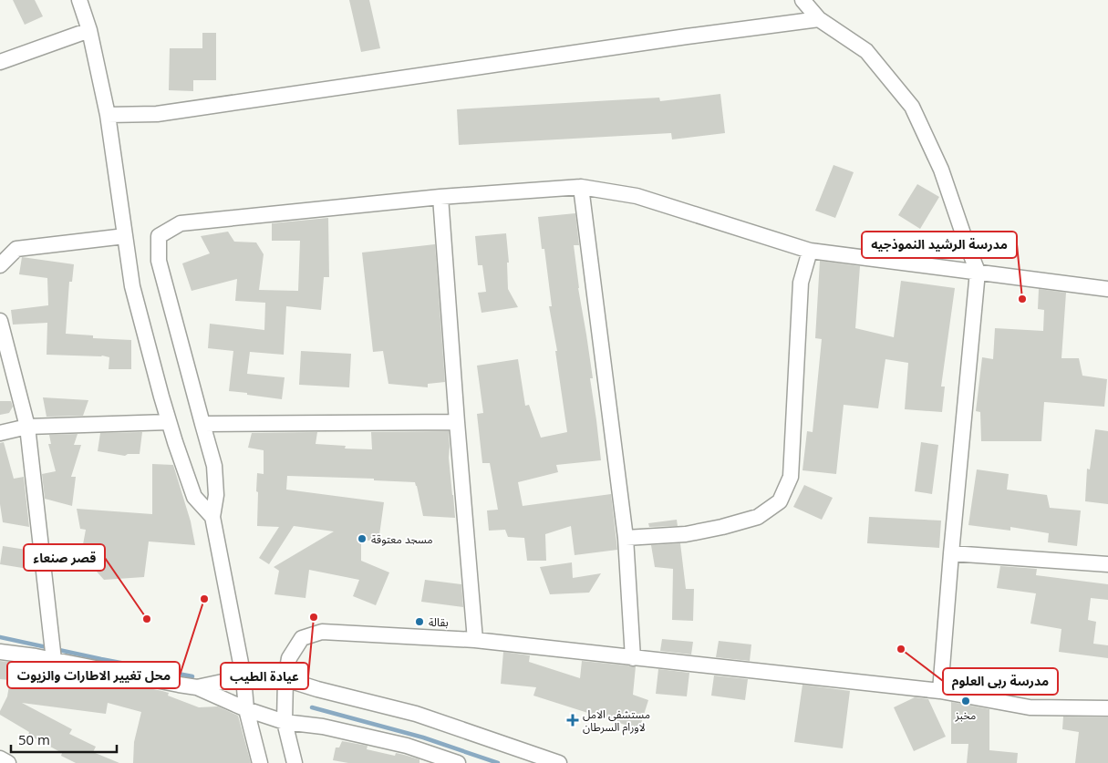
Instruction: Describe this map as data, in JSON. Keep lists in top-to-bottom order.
{
  "places": {
    "other": [
      "مدرسة الرشيد النموذجيه",
      "مسجد معتوقة",
      "محل تغيير الاطارات والزيوت",
      "عيادة الطيب",
      "قصر صنعاء",
      "بقالة",
      "مدرسة ربى العلوم",
      "مخبز"
    ],
    "health": ["مستشفى الامل لاورام السرطان"]
  },
  "scale_bar": "50 m"
}
